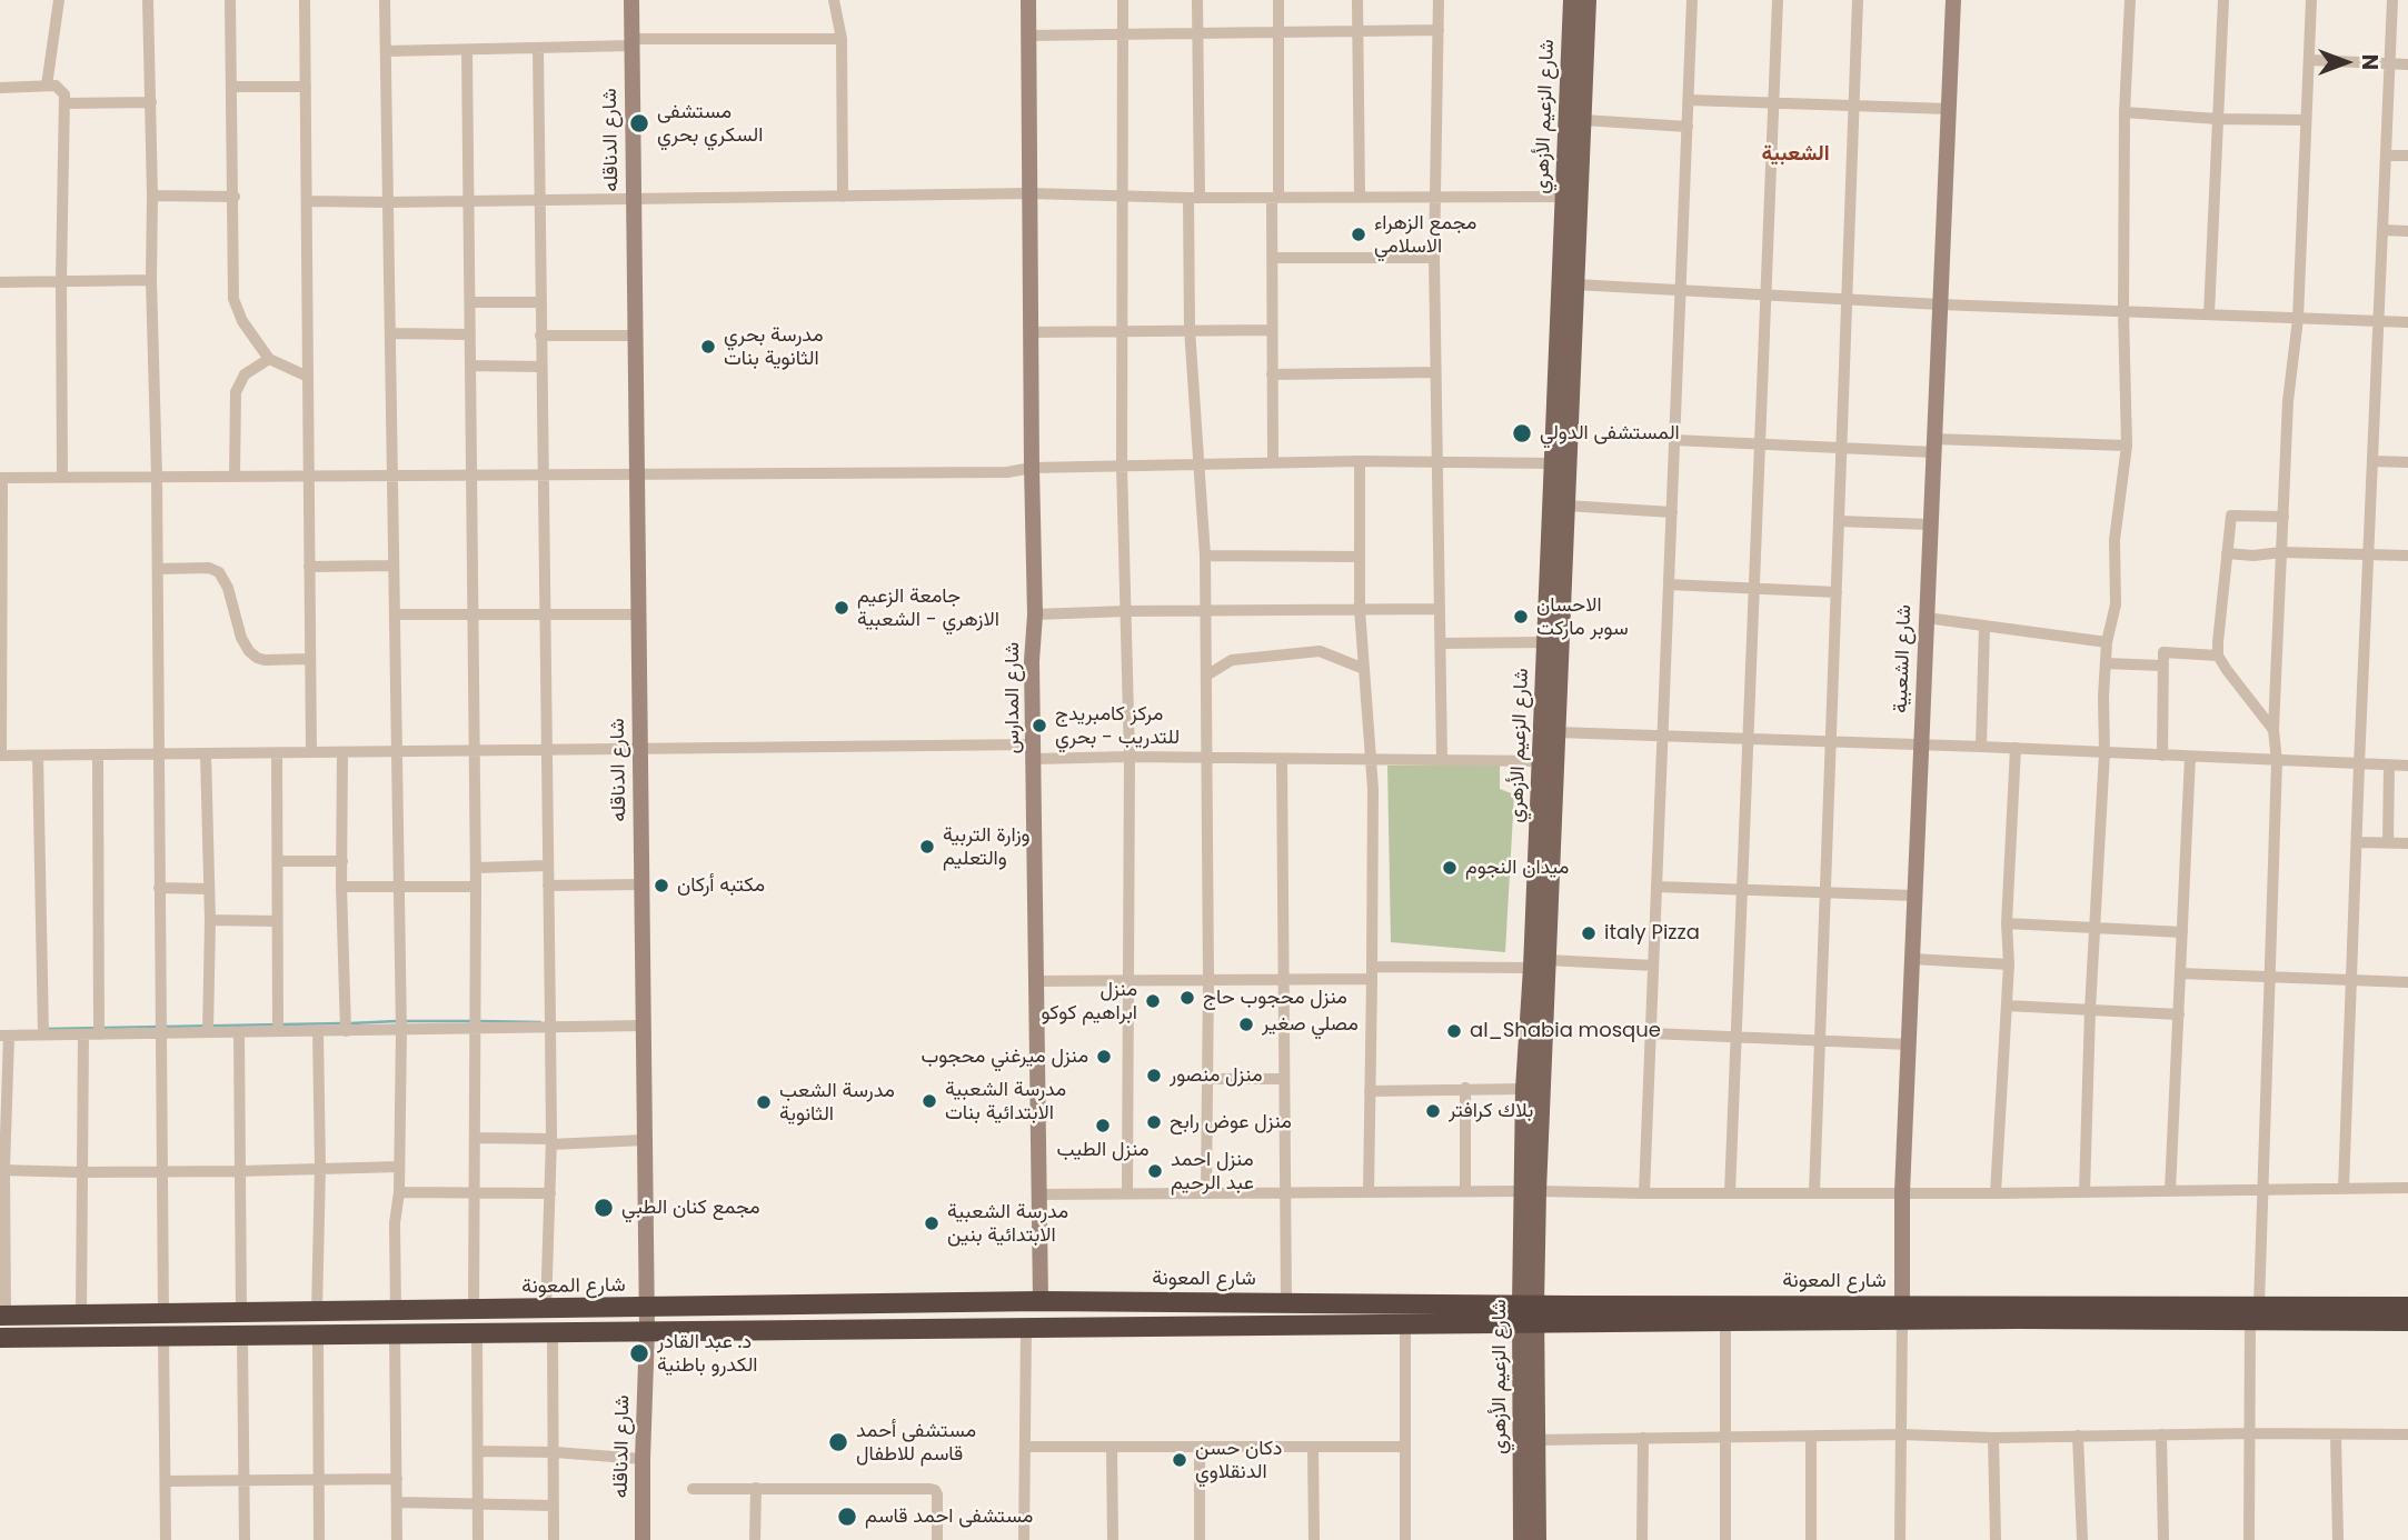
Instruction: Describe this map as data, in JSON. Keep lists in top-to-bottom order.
{
  "streets": {
    "highway": ["شارع المعونة"],
    "main road": ["شارع الزعيم الأزهري"],
    "street": ["شارع الدناقله", "شارع الشعبية", "شارع المدارس"]
  },
  "crossings": [
    ["شارع الزعيم الأزهري", "شارع المعونة"],
    ["شارع الدناقله", "شارع المعونة"],
    ["شارع الشعبية", "شارع المعونة"],
    ["شارع المدارس", "شارع المعونة"]
  ],
  "districts": ["الشعبية"],
  "places": [
    "مستشفى السكري بحري",
    "مجمع الزهراء الاسلامي",
    "مدرسة بحري الثانوية بنات",
    "المستشفى الدولي",
    "جامعة الزعيم الازهري - الشعبية",
    "الاحسان سوبر ماركت",
    "مركز كامبريدج للتدريب - بحري",
    "وزارة التربية والتعليم",
    "ميدان النجوم",
    "مكتبه أركان",
    "italy Pizza",
    "منزل محجوب حاج",
    "منزل ابراهيم كوكو",
    "مصلي صغير",
    "al_Shabia mosque",
    "منزل ميرغني محجوب",
    "منزل منصور",
    "مدرسة الشعبية الابتدائية بنات",
    "مدرسة الشعب الثانوية",
    "بلاك كرافتر",
    "منزل عوض رابح",
    "منزل الطيب",
    "منزل احمد عبد الرحيم",
    "مجمع كنان الطبي",
    "مدرسة الشعبية الابتدائية بنين",
    "د. عبد القادر الكدرو باطنية",
    "مستشفى أحمد قاسم للاطفال",
    "دكان حسن الدنقلاوي",
    "مستشفى احمد قاسم"
  ],
  "north": "right"
}
